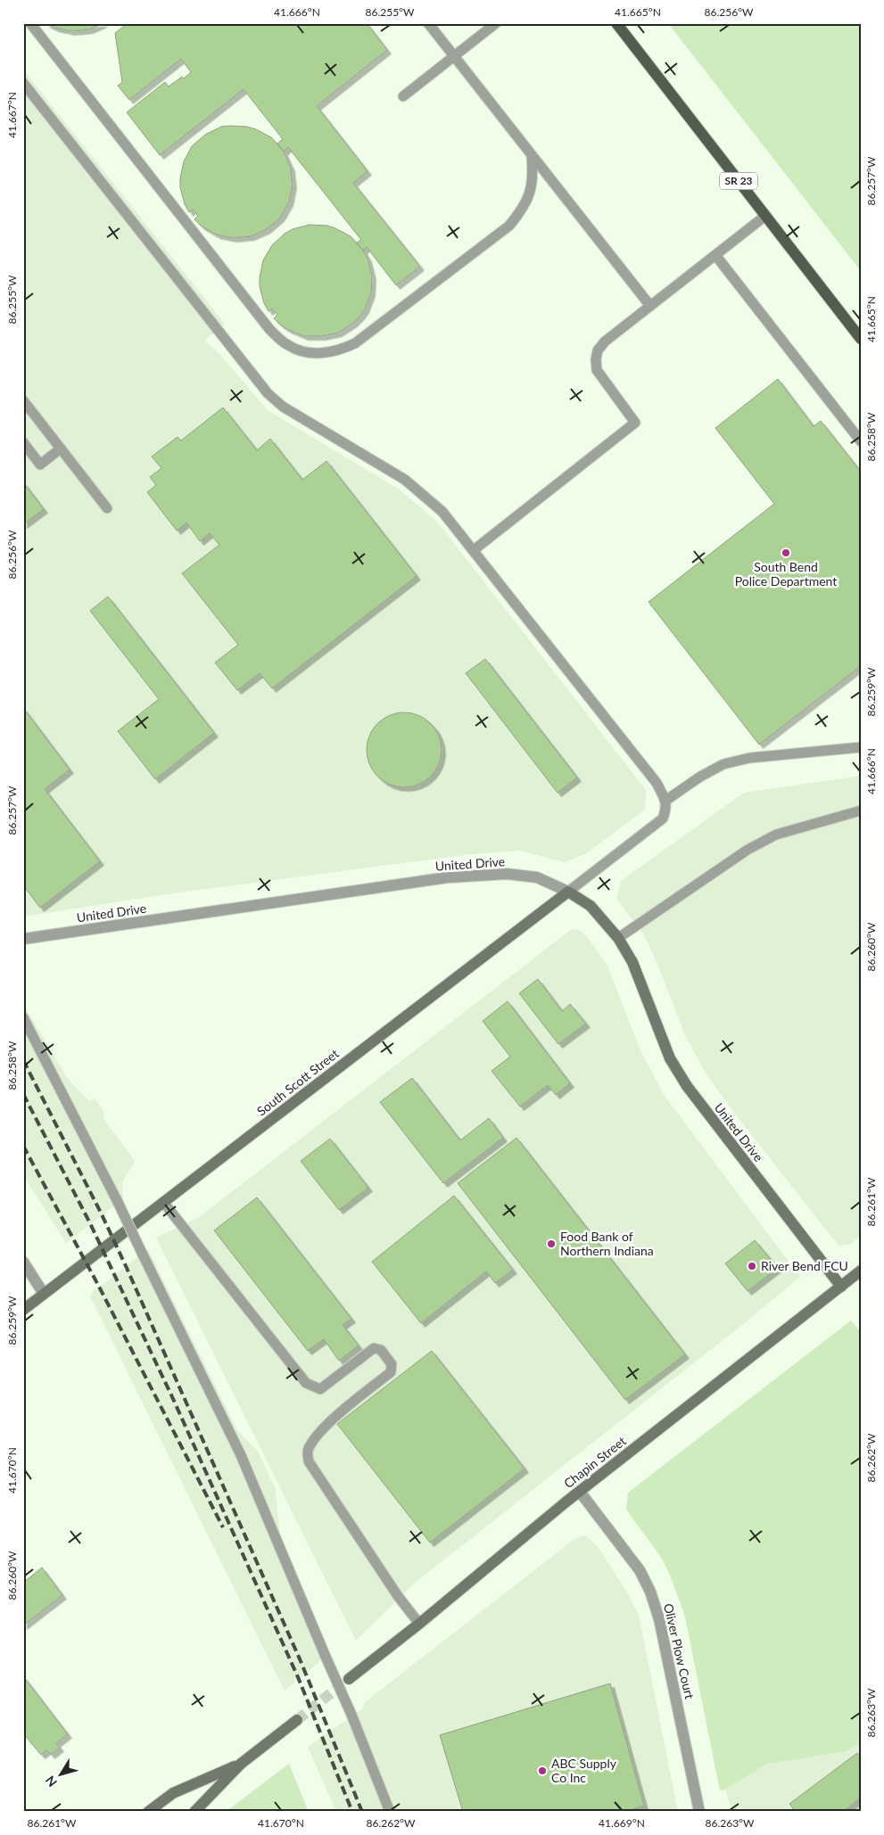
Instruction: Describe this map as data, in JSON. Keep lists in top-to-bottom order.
{
  "streets": {
    "main road": ["SR 23"],
    "street": [
      "United Drive",
      "South Scott Street",
      "Chapin Street",
      "Oliver Plow Court"
    ]
  },
  "crossings": [
    ["United Drive", "South Scott Street"],
    ["United Drive", "Chapin Street"],
    ["Chapin Street", "Oliver Plow Court"]
  ],
  "places": [
    "South Bend Police Department",
    "Food Bank of Northern Indiana",
    "River Bend FCU",
    "ABC Supply Co Inc"
  ],
  "north": "bottom left",
  "coordinates": [
    "41.666°N",
    "86.255°W",
    "41.665°N",
    "86.256°W",
    "41.667°N",
    "86.257°W",
    "86.258°W",
    "86.259°W",
    "86.260°W",
    "86.261°W",
    "86.262°W",
    "41.670°N",
    "86.263°W",
    "41.669°N"
  ]
}
